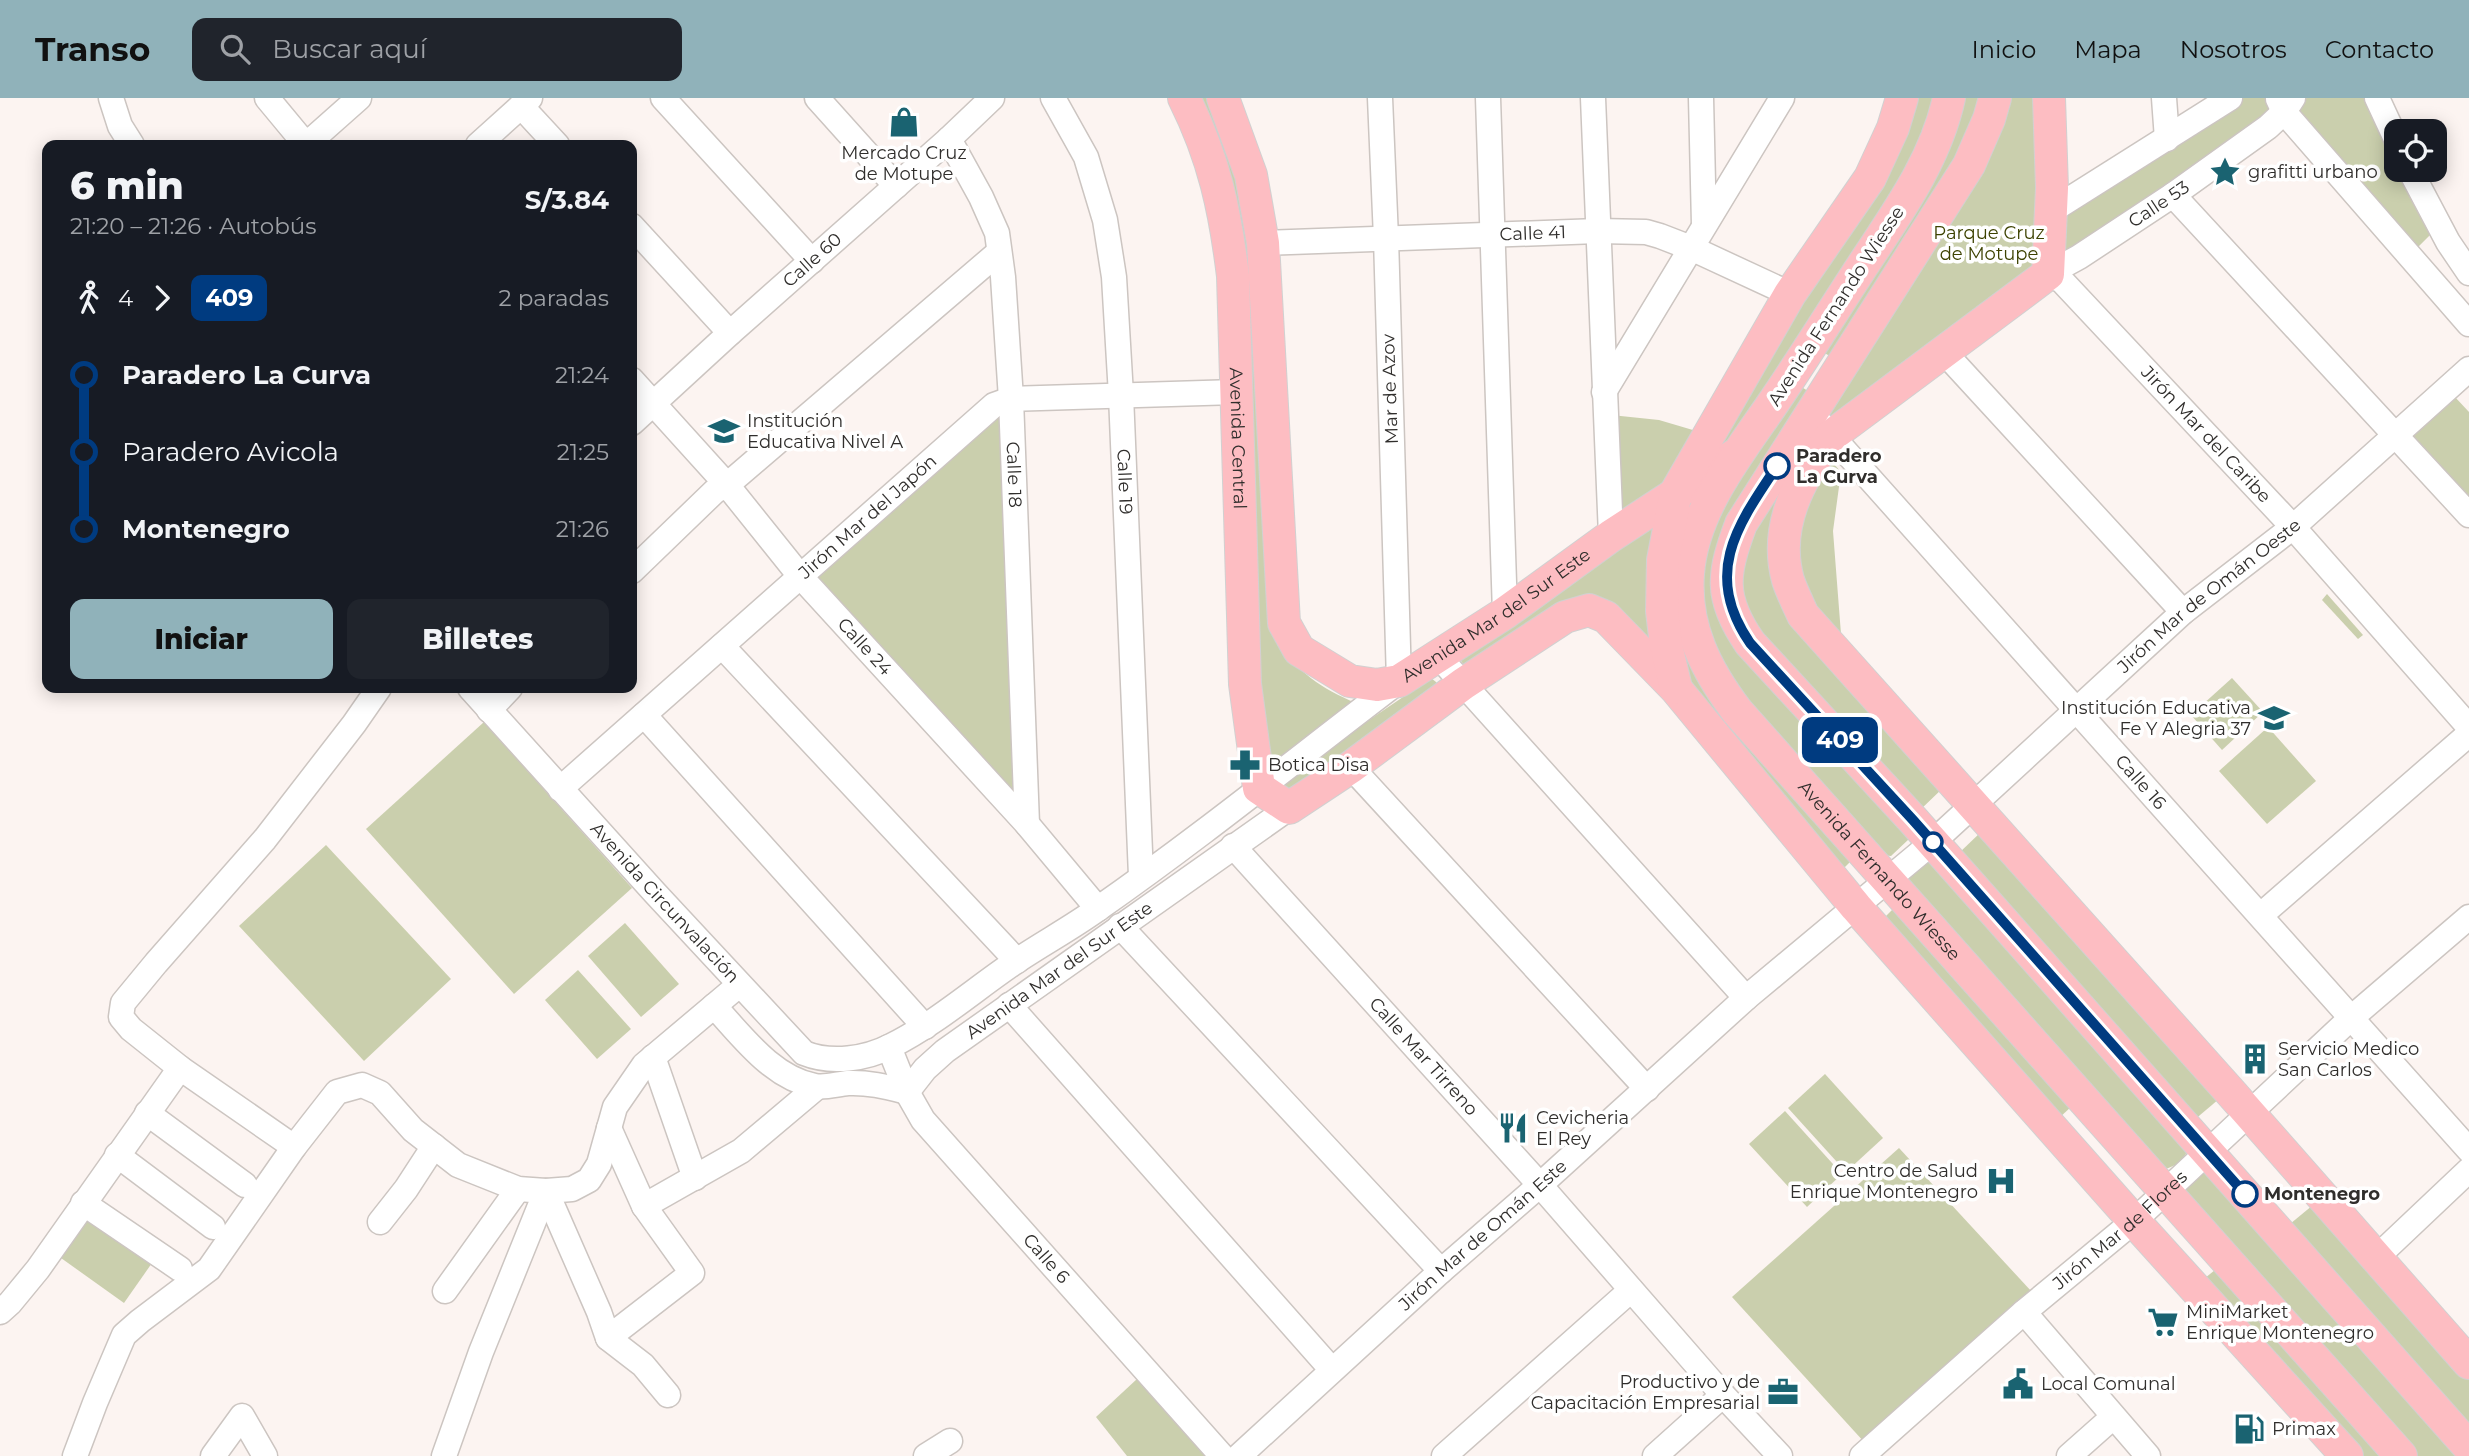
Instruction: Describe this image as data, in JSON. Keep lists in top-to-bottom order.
{
  "streets": {
    "main road": ["Avenida Fernando Wiesse", "Avenida Central", "Avenida Mar del Sur Este"],
    "street": [
      "Calle 53",
      "Calle 41",
      "Calle 60",
      "Mar de Azov",
      "Jirón Mar del Caribe",
      "Calle 18",
      "Calle 19",
      "Jirón Mar del Japón",
      "Jirón Mar de Omán Oeste",
      "Calle 24",
      "Calle 16",
      "Avenida Circunvalación",
      "Calle Mar Tirreno",
      "Jirón Mar de Flores",
      "Jirón Mar de Omán Este",
      "Calle 6"
    ]
  },
  "crossings": [
    ["Calle 53", "Avenida Fernando Wiesse"],
    ["Calle 53", "Jirón Mar del Caribe"],
    ["Calle 41", "Avenida Fernando Wiesse"],
    ["Calle 41", "Mar de Azov"],
    ["Calle 41", "Avenida Central"],
    ["Calle 60", "Calle 18"],
    ["Calle 60", "Calle 24"],
    ["Avenida Fernando Wiesse", "Jirón Mar del Caribe"],
    ["Avenida Fernando Wiesse", "Jirón Mar de Omán Oeste"],
    ["Avenida Fernando Wiesse", "Avenida Mar del Sur Este"],
    ["Avenida Fernando Wiesse", "Calle 16"],
    ["Avenida Fernando Wiesse", "Jirón Mar de Flores"],
    ["Avenida Fernando Wiesse", "Jirón Mar de Omán Este"],
    ["Mar de Azov", "Avenida Central"],
    ["Mar de Azov", "Avenida Mar del Sur Este"],
    ["Jirón Mar del Caribe", "Jirón Mar de Omán Oeste"],
    ["Avenida Central", "Jirón Mar del Japón"],
    ["Avenida Central", "Avenida Mar del Sur Este"],
    ["Calle 18", "Jirón Mar del Japón"],
    ["Calle 18", "Calle 24"],
    ["Calle 19", "Jirón Mar del Japón"],
    ["Calle 19", "Avenida Mar del Sur Este"],
    ["Jirón Mar del Japón", "Calle 24"],
    ["Jirón Mar del Japón", "Avenida Circunvalación"],
    ["Jirón Mar de Omán Oeste", "Calle 16"],
    ["Jirón Mar de Omán Oeste", "Jirón Mar de Omán Este"],
    ["Avenida Mar del Sur Este", "Calle 24"],
    ["Avenida Mar del Sur Este", "Avenida Circunvalación"],
    ["Avenida Mar del Sur Este", "Calle Mar Tirreno"],
    ["Avenida Mar del Sur Este", "Calle 6"],
    ["Calle 16", "Jirón Mar de Flores"],
    ["Avenida Circunvalación", "Calle 6"],
    ["Calle Mar Tirreno", "Jirón Mar de Omán Este"]
  ],
  "parks": ["Parque Cruz de Motupe"],
  "places": {
    "shop": ["Mercado Cruz de Motupe"],
    "place": ["grafitti urbano"],
    "school or university": ["Institución Educativa Nivel A", "Institución Educativa Fe Y Alegria 37"],
    "other": ["Paradero La Curva", "Montenegro"],
    "pharmacy": ["Botica Disa"],
    "building": ["Servicio Medico San Carlos"],
    "restaurant": ["Cevicheria El Rey"],
    "hospital": ["Centro de Salud Enrique Montenegro"],
    "supermarket": ["MiniMarket Enrique Montenegro"],
    "public building": ["Local Comunal"],
    "office": ["Productivo y de Capacitación Empresarial"],
    "fuel station": ["Primax"]
  },
  "lines": ["bus line 409"],
  "page": {
    "header": "Transo",
    "search": "Buscar aquí",
    "nav": [
      "Inicio",
      "Mapa",
      "Nosotros",
      "Contacto"
    ],
    "on_map": "409",
    "heading": ["6 min", "21:20 – 21:26 · Autobús", "S/3.84"],
    "legs": ["4", "409", "2 paradas"],
    "list": [
      {
        "name": "Paradero La Curva",
        "value": "21:24"
      },
      {
        "name": "Paradero Avicola",
        "value": "21:25"
      },
      {
        "name": "Montenegro",
        "value": "21:26"
      }
    ],
    "buttons": ["Iniciar", "Billetes"]
  }
}
